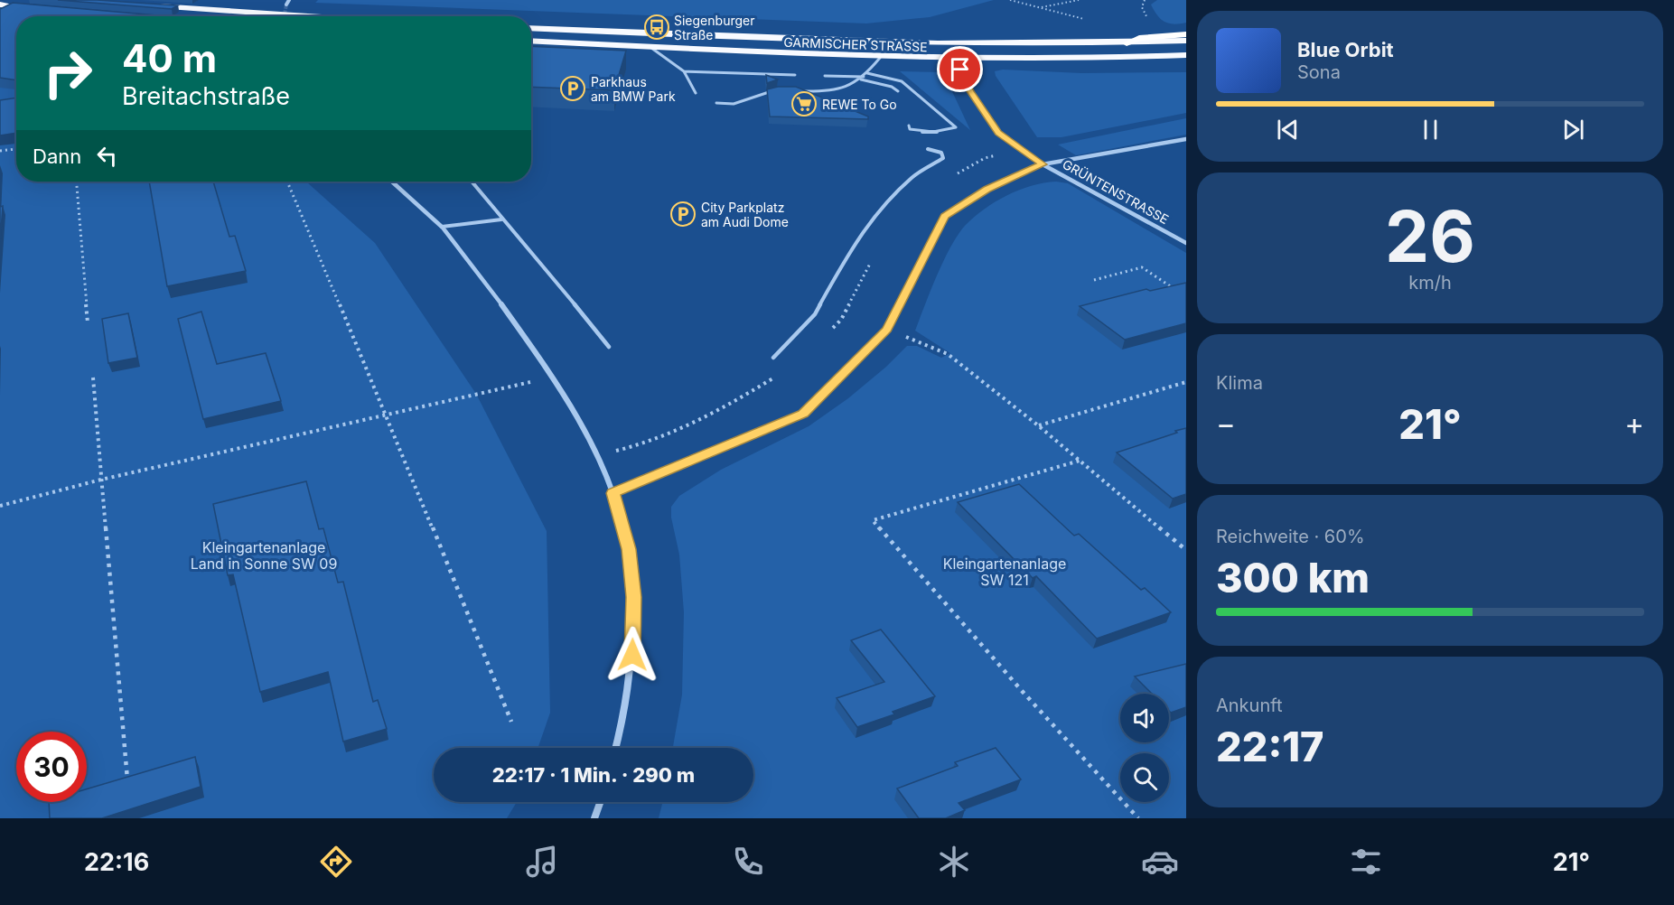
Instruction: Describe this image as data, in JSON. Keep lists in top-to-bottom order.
{
  "streets": {
    "highway": ["GARMISCHER STRASSE"],
    "street": ["GRÜNTENSTRASSE"]
  },
  "crossings": [
    ["GARMISCHER STRASSE", "GRÜNTENSTRASSE"]
  ],
  "parks": ["Kleingartenanlage Land in Sonne SW 09", "Kleingartenanlage SW 121"],
  "places": {
    "bus stop": ["Siegenburger Straße"],
    "parking": ["Parkhaus am BMW Park", "City Parkplatz am Audi Dome"],
    "supermarket": ["REWE To Go"]
  },
  "page": {
    "turn": ["40 m", "Breitachstraße"],
    "song": ["Blue Orbit", "Sona"],
    "then": "Dann",
    "tile": [
      ["26", "km/h"],
      "Klima",
      ["Reichweite · 60%", "300 km"],
      ["Ankunft", "22:17"]
    ],
    "heat": ["−", "21°", "+"],
    "limit": "30",
    "trip": "22:17 · 1 Min. · 290 m",
    "tabs": ["22:16", "21°"]
  }
}
